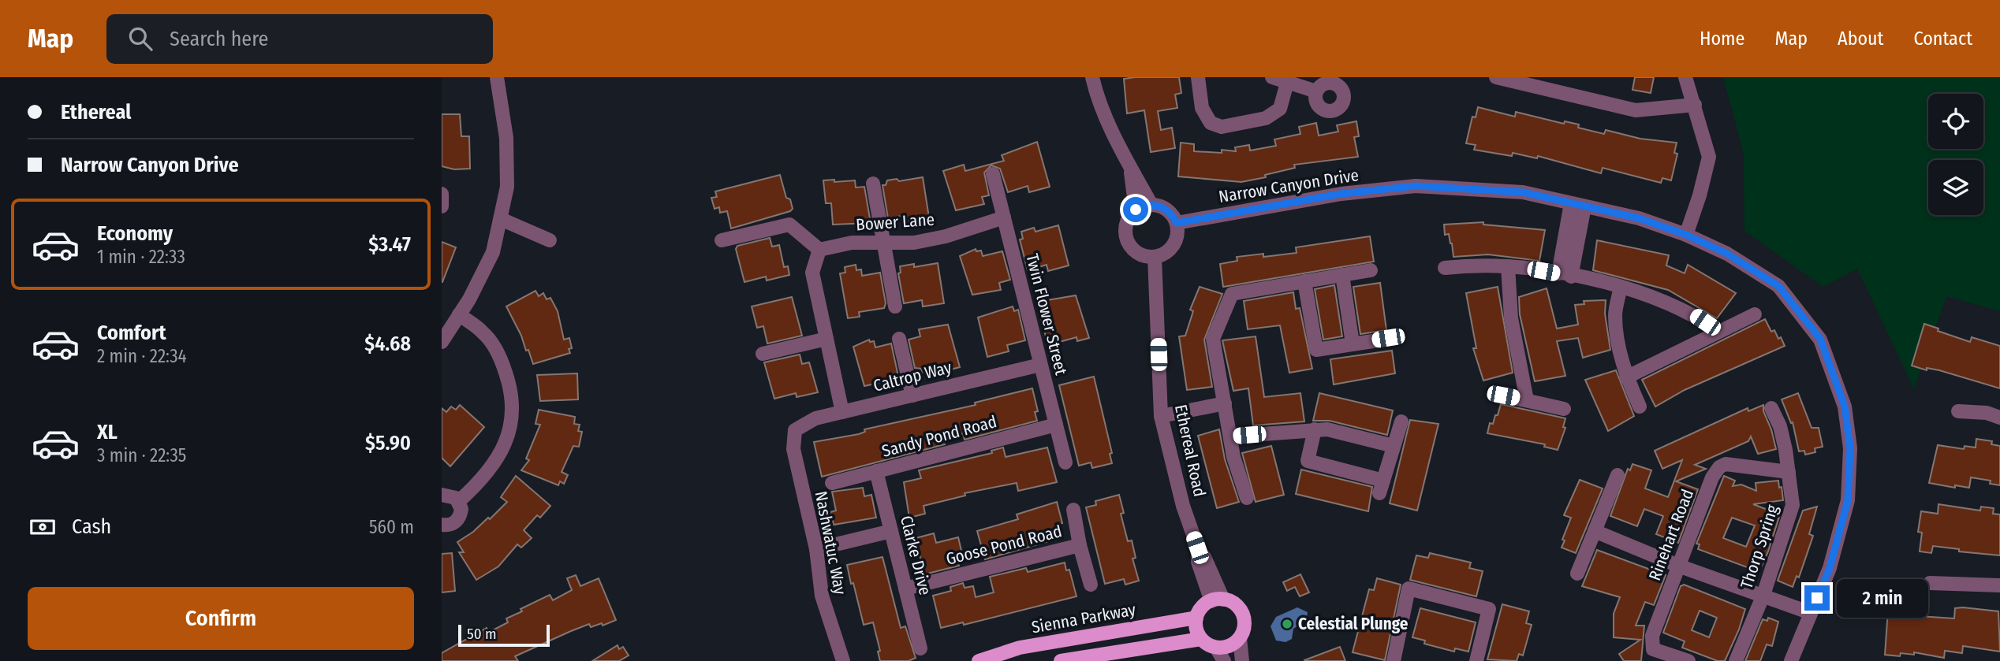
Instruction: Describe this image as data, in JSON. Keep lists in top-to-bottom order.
{
  "streets": {
    "main road": ["Ethereal Road", "Sienna Parkway"],
    "street": [
      "Narrow Canyon Drive",
      "Bower Lane",
      "Twin Flower Street",
      "Caltrop Way",
      "Sandy Pond Road",
      "Rinehart Road",
      "Nashwatuc Way",
      "Goose Pond Road",
      "Thorp Spring",
      "Clarke Drive"
    ]
  },
  "crossings": [
    ["Narrow Canyon Drive", "Ethereal Road"],
    ["Bower Lane", "Twin Flower Street"],
    ["Twin Flower Street", "Caltrop Way"],
    ["Twin Flower Street", "Sandy Pond Road"],
    ["Caltrop Way", "Nashwatuc Way"],
    ["Sandy Pond Road", "Clarke Drive"],
    ["Ethereal Road", "Sienna Parkway"],
    ["Rinehart Road", "Thorp Spring"],
    ["Goose Pond Road", "Clarke Drive"]
  ],
  "places": ["Celestial Plunge"],
  "scale_bar": "50 m",
  "page": {
    "header": "Map",
    "search": "Search here",
    "nav": [
      "Home",
      "Map",
      "About",
      "Contact"
    ],
    "banner": ["Ethereal", "Narrow Canyon Drive"],
    "list": [
      {
        "name": "Economy",
        "note": "1 min · 22:33",
        "value": "$3.47"
      },
      {
        "name": "Comfort",
        "note": "2 min · 22:34",
        "value": "$4.68"
      },
      {
        "name": "XL",
        "note": "3 min · 22:35",
        "value": "$5.90"
      }
    ],
    "pay": ["Cash", "560 m"],
    "buttons": "Confirm",
    "bubble": "2 min",
    "scale": "50 m"
  }
}
